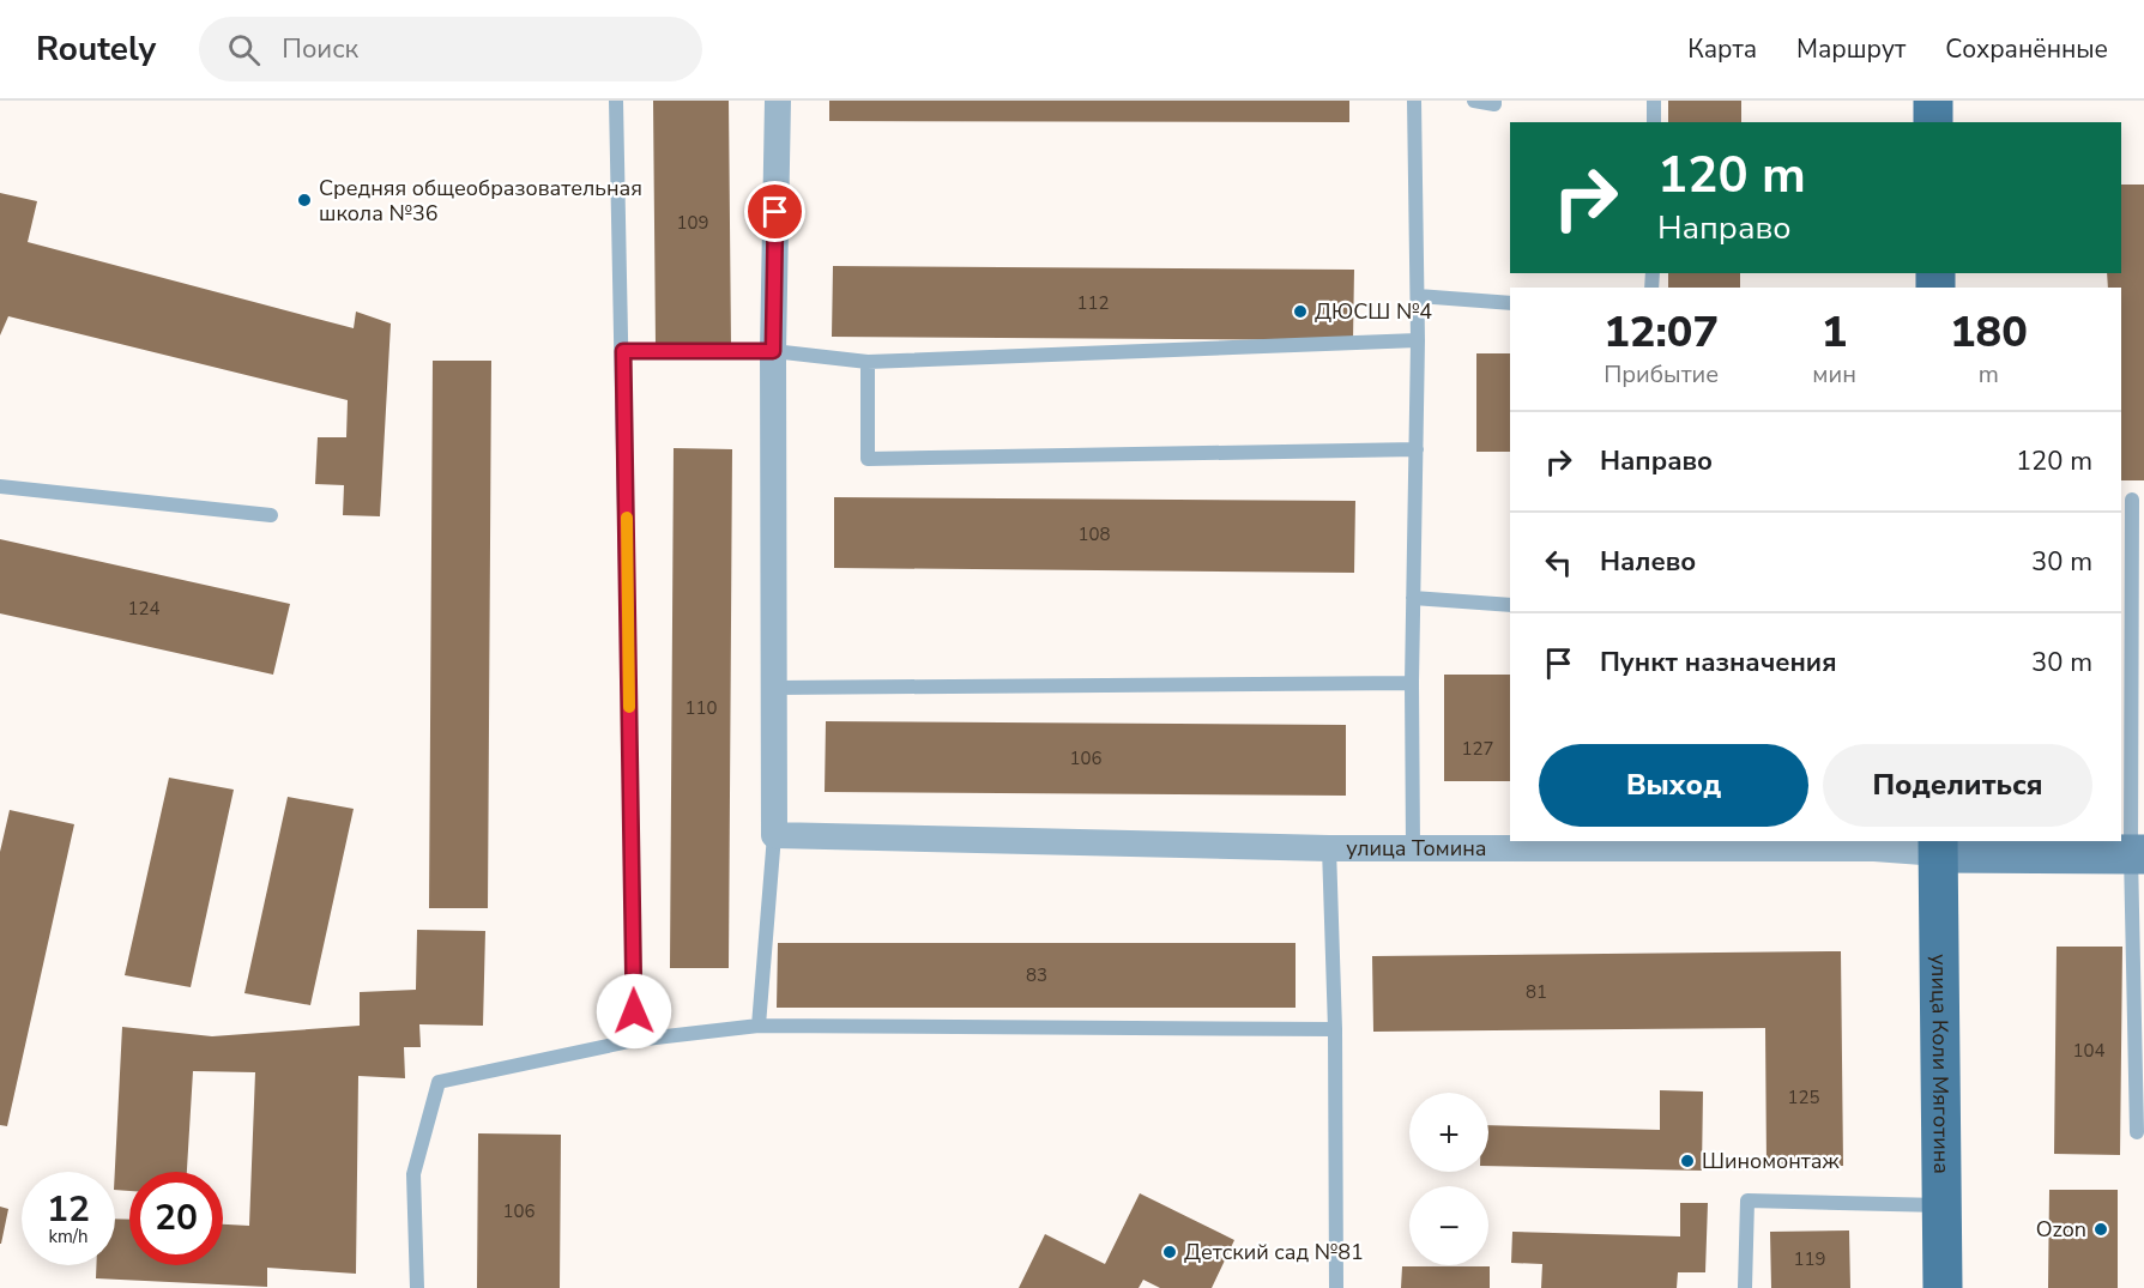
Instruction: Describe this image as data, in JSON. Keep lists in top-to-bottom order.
{
  "streets": {
    "main road": ["улица Коли Мяготина"],
    "street": ["улица Томина"]
  },
  "crossings": [
    ["улица Томина", "улица Коли Мяготина"]
  ],
  "places": [
    "Средняя общеобразовательная школа №36",
    "ДЮСШ №4",
    "Шиномонтаж",
    "Ozon",
    "Детский сад №81"
  ],
  "house_numbers": [
    "109",
    "112",
    "108",
    "124",
    "110",
    "127",
    "106",
    "83",
    "81",
    "104",
    "125",
    "106",
    "119"
  ],
  "page": {
    "header": "Routely",
    "search": "Поиск",
    "nav": ["Карта", "Маршрут", "Сохранённые"],
    "turn": ["120 m", "Направо"],
    "eta": [
      "12:07",
      "Прибытие",
      "1",
      "мин",
      "180",
      "m"
    ],
    "list": [
      {
        "name": "Направо",
        "value": "120 m"
      },
      {
        "name": "Налево",
        "value": "30 m"
      },
      {
        "name": "Пункт назначения",
        "value": "30 m"
      }
    ],
    "buttons": ["Выход", "Поделиться"],
    "map_buttons": ["+", "−"],
    "speed": "12 km/h",
    "limit": "20"
  }
}
